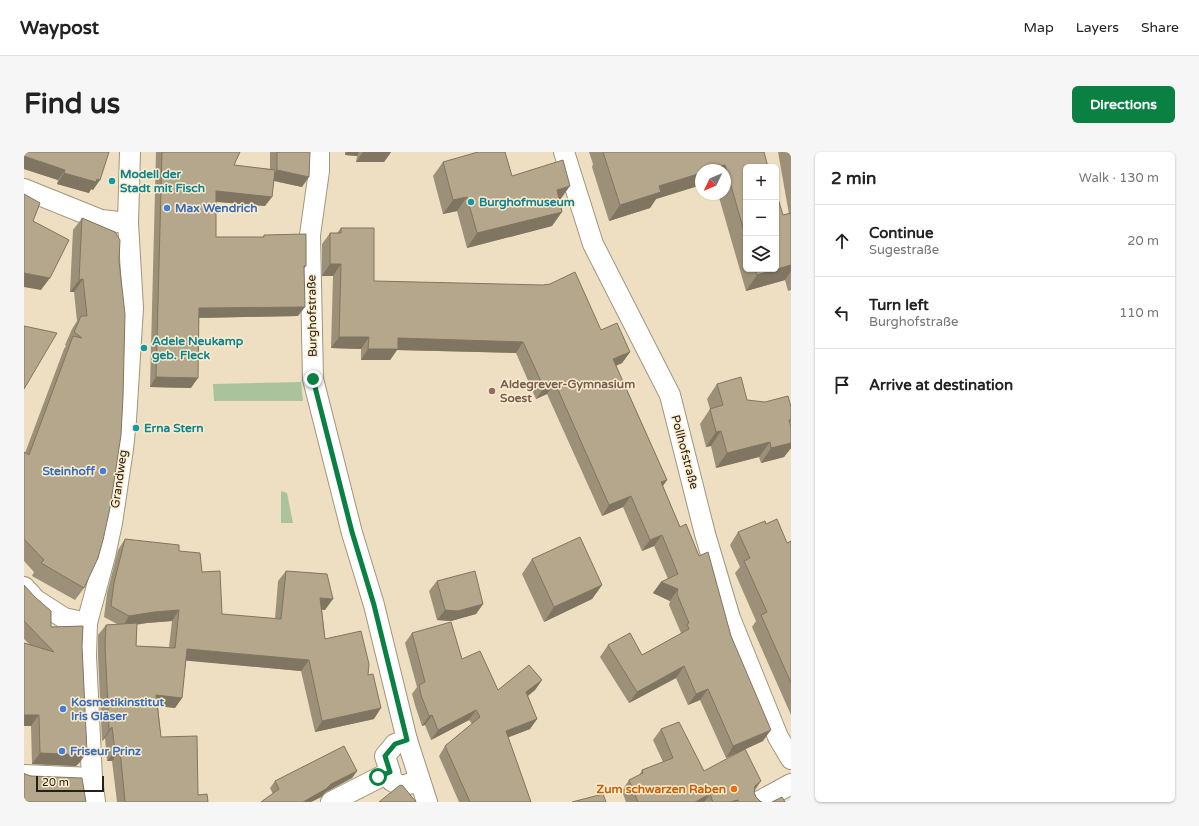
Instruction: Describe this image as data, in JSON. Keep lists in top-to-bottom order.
{
  "streets": {
    "street": ["Burghofstraße", "Pollhofstraße", "Grandweg"]
  },
  "places": [
    "Modell der Stadt mit Fisch",
    "Burghofmuseum",
    "Max Wendrich",
    "Adele Neukamp geb. Fleck",
    "Aldegrever-Gymnasium Soest",
    "Erna Stern",
    "Steinhoff",
    "Kosmetikinstitut Iris Gläser",
    "Friseur Prinz",
    "Zum schwarzen Raben"
  ],
  "scale_bar": "20 m",
  "north": "bottom left",
  "page": {
    "header": "Waypost",
    "nav": ["Map", "Layers", "Share"],
    "buttons": "Directions",
    "title": "Find us",
    "heading": ["2 min", "Walk · 130 m"],
    "map_buttons": ["+", "−"],
    "list": [
      ["Continue", "Sugestraße", "20 m"],
      ["Turn left", "Burghofstraße", "110 m"],
      "Arrive at destination"
    ],
    "scale": "20 m"
  }
}
